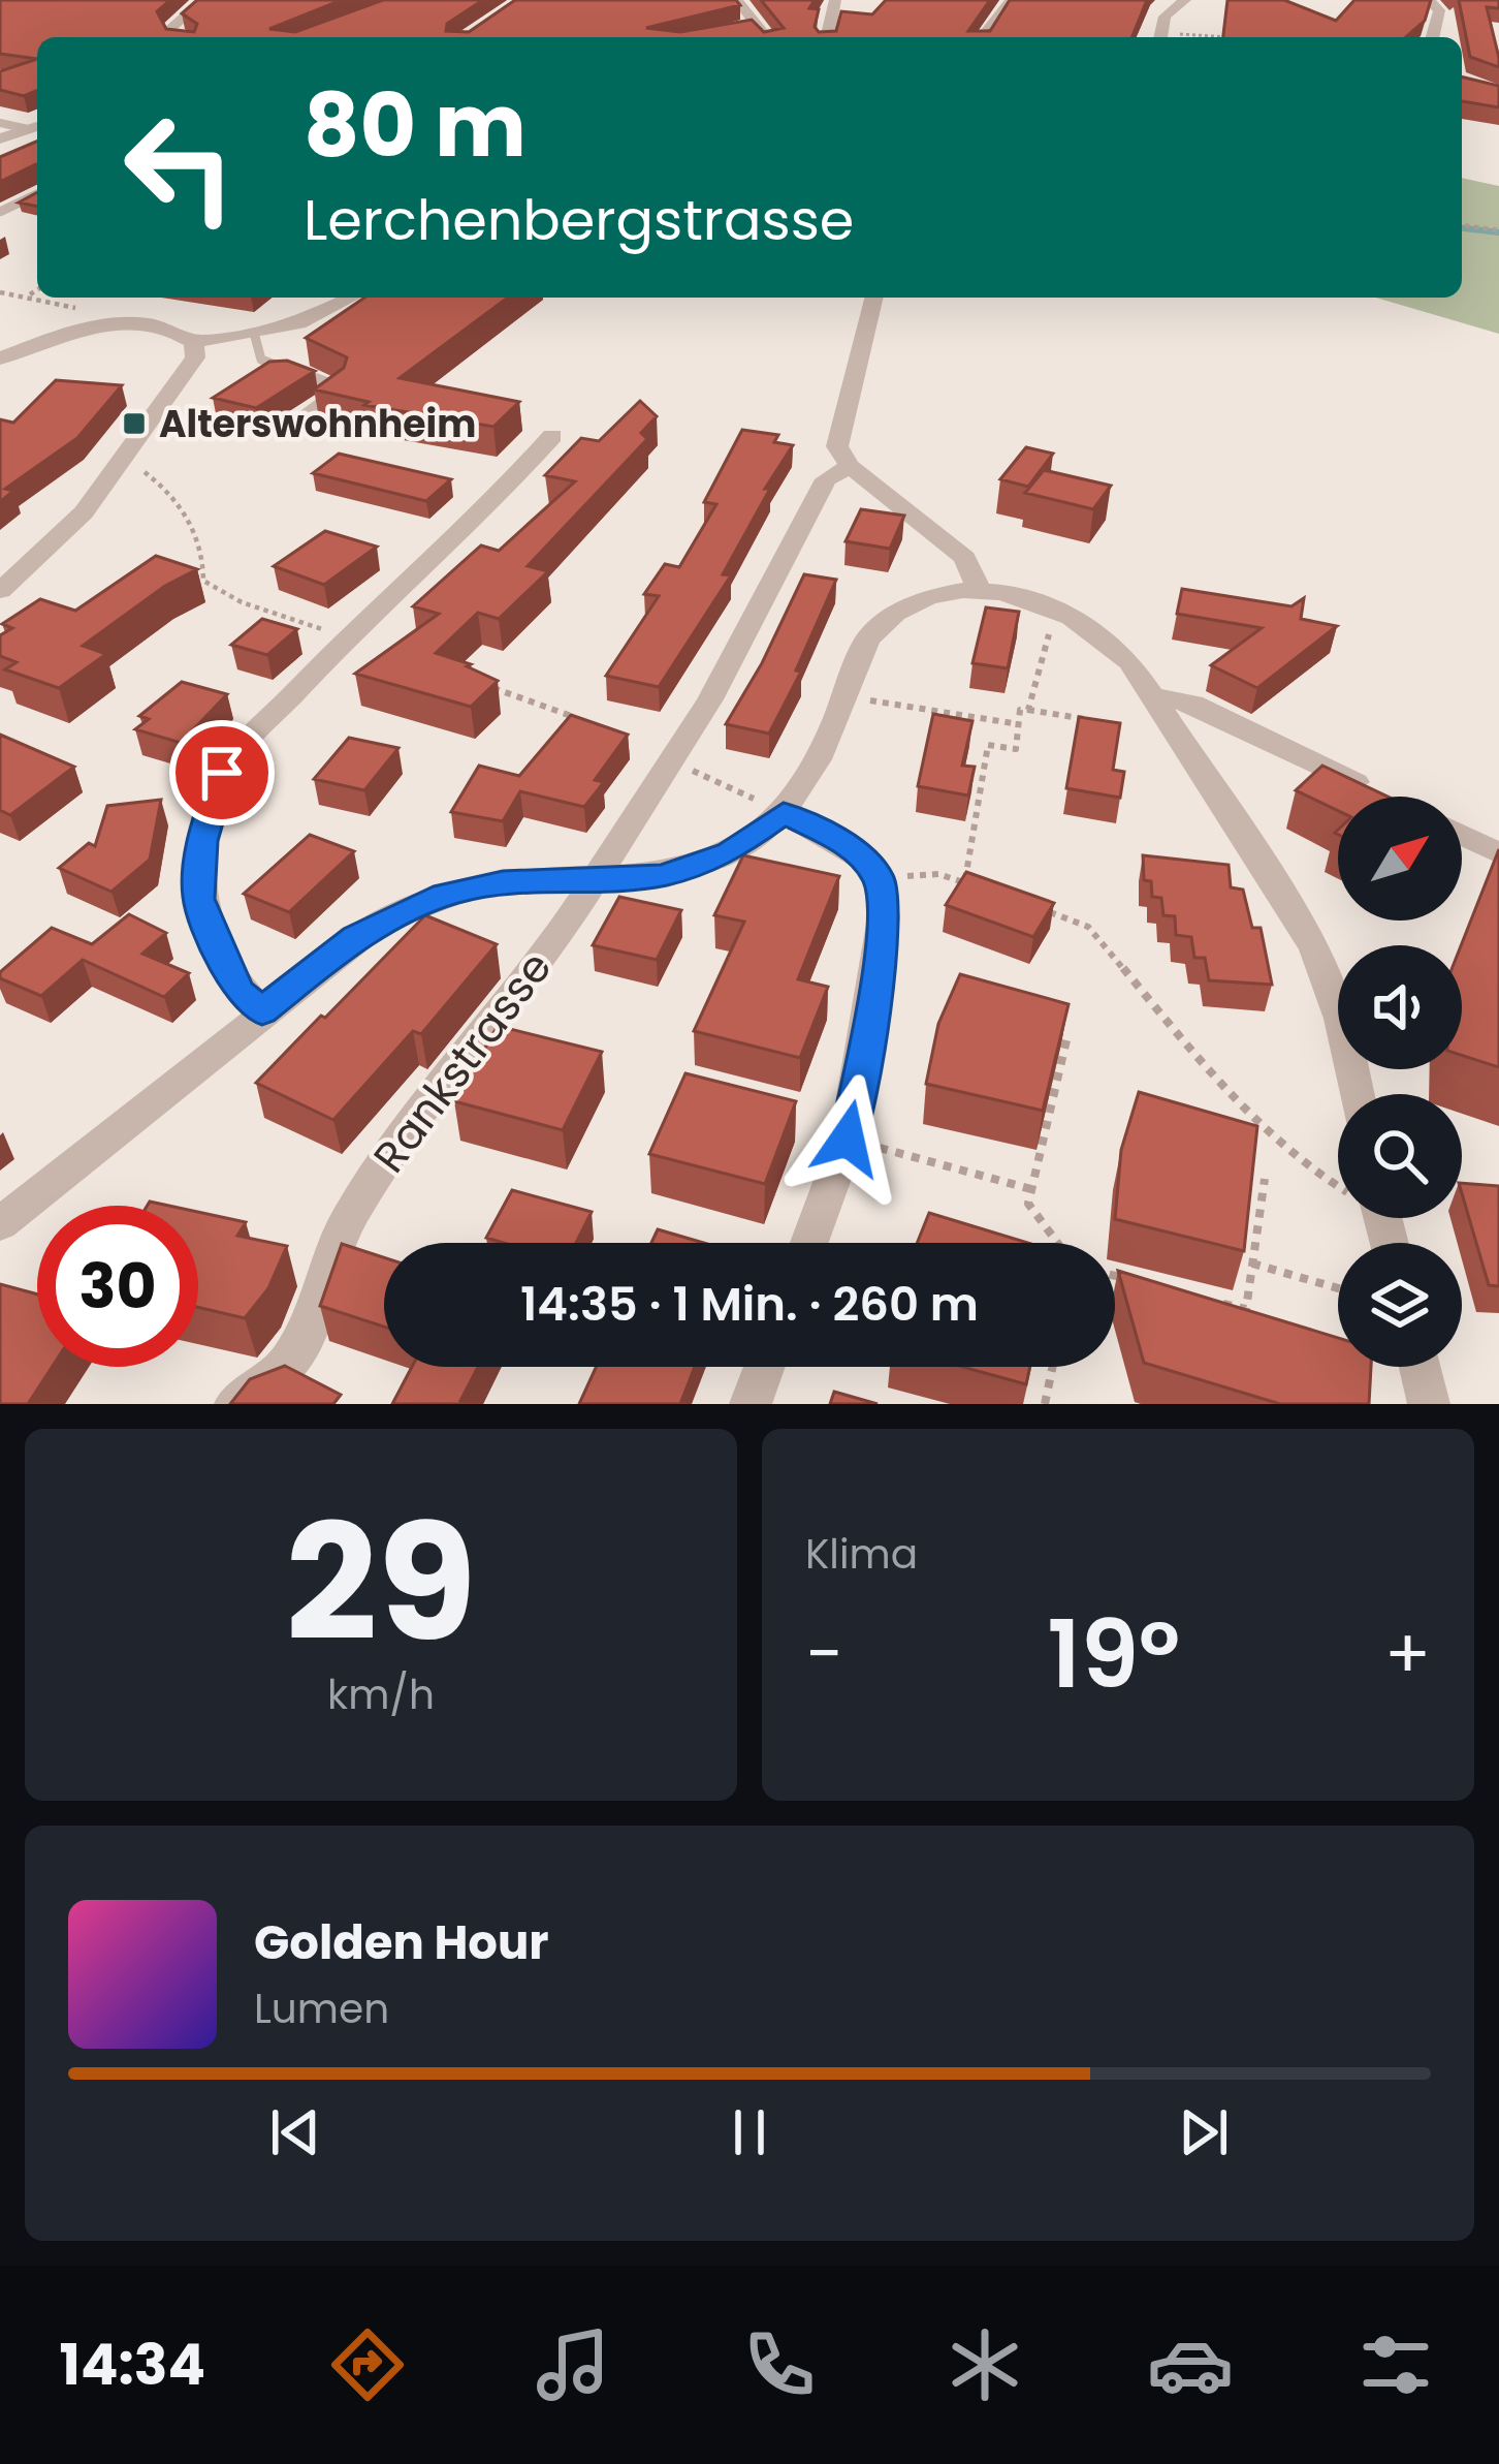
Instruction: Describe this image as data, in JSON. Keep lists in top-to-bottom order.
{
  "streets": {
    "street": ["Rankstrasse"]
  },
  "places": {
    "transit": ["Alterswohnheim"]
  },
  "north": "top right",
  "page": {
    "turn": ["80 m", "Lerchenbergstrasse"],
    "limit": "30",
    "trip": "14:35 · 1 Min. · 260 m",
    "tile": [
      ["29", "km/h"],
      "Klima"
    ],
    "heat": ["−", "19°", "+"],
    "song": ["Golden Hour", "Lumen"],
    "tabs": "14:34"
  }
}
